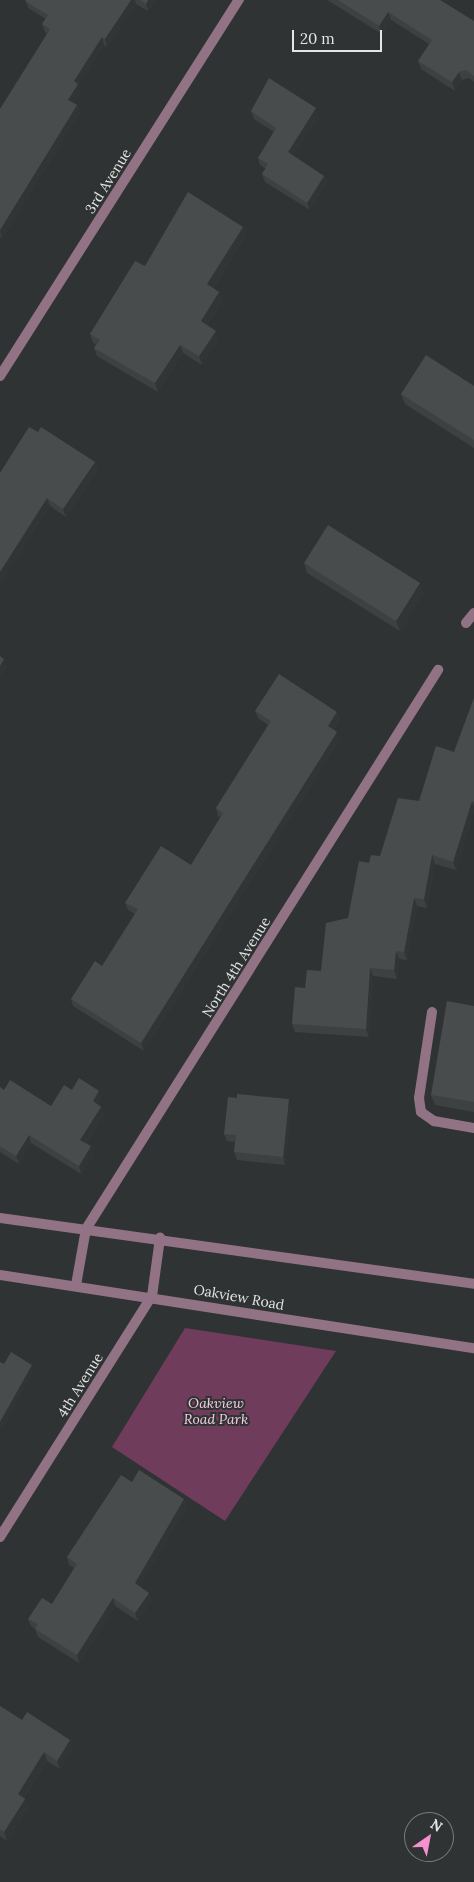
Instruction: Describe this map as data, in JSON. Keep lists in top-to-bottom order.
{
  "streets": {
    "street": [
      "3rd Avenue",
      "North 4th Avenue",
      "Oakview Road",
      "4th Avenue"
    ]
  },
  "crossings": [
    ["North 4th Avenue", "Oakview Road"],
    ["Oakview Road", "4th Avenue"]
  ],
  "parks": ["Oakview Road Park"],
  "scale_bar": "20 m",
  "north": "top right"
}
